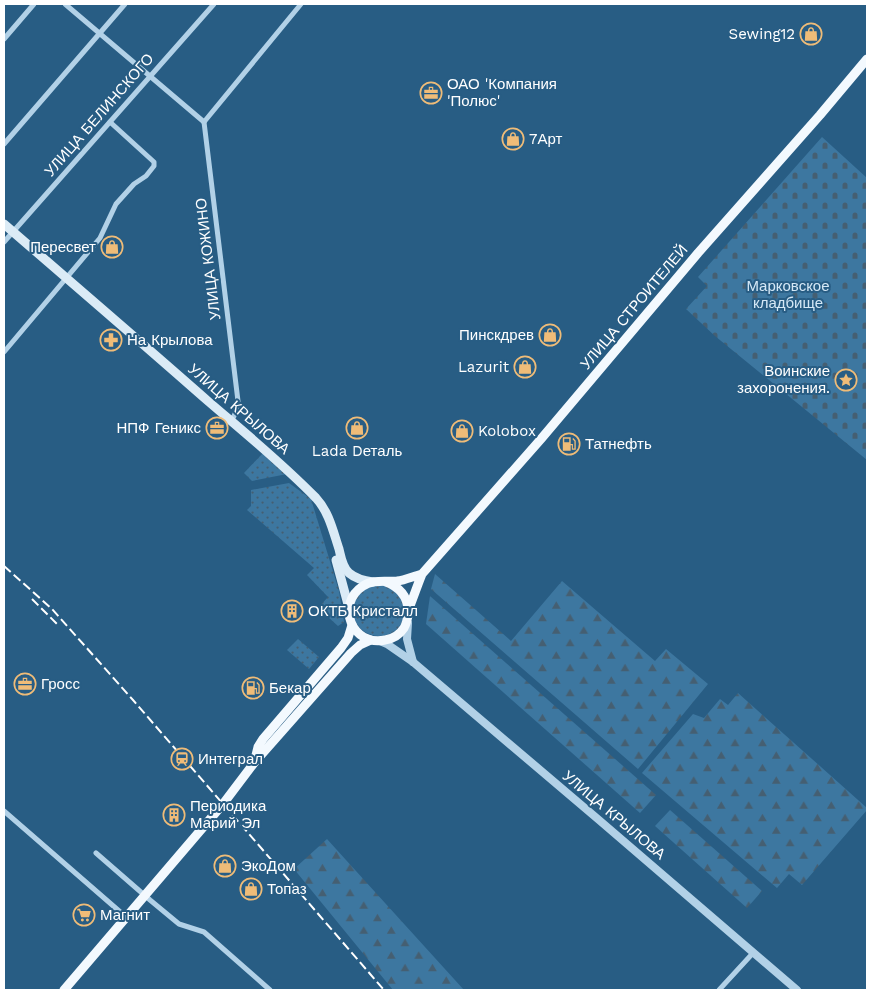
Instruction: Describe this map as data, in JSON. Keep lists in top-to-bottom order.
{
  "streets": {
    "main road": ["УЛИЦА СТРОИТЕЛЕЙ", "УЛИЦА КРЫЛОВА"],
    "street": ["УЛИЦА БЕЛИНСКОГО", "УЛИЦА КОЖИНО"]
  },
  "crossings": [
    ["УЛИЦА БЕЛИНСКОГО", "УЛИЦА КРЫЛОВА"],
    ["УЛИЦА КОЖИНО", "УЛИЦА КРЫЛОВА"],
    ["УЛИЦА СТРОИТЕЛЕЙ", "УЛИЦА КРЫЛОВА"]
  ],
  "parks": ["Марковское кладбище"],
  "places": {
    "shop": [
      "Sewing12",
      "7Арт",
      "Пересвет",
      "Пинскдрев",
      "Lazurit",
      "Lada Dеталь",
      "Kolobox",
      "ЭкоДом",
      "Топаз"
    ],
    "office": ["ОАО 'Компания 'Полюс'", "НПФ Геникс", "Гросс"],
    "pharmacy": ["На Крылова"],
    "place": ["Воинские захоронения."],
    "fuel station": ["Татнефть", "Бекар"],
    "building": ["ОКТБ Кристалл", "Периодика Марий Эл"],
    "station": ["Интеграл"],
    "supermarket": ["Магнит"]
  }
}
